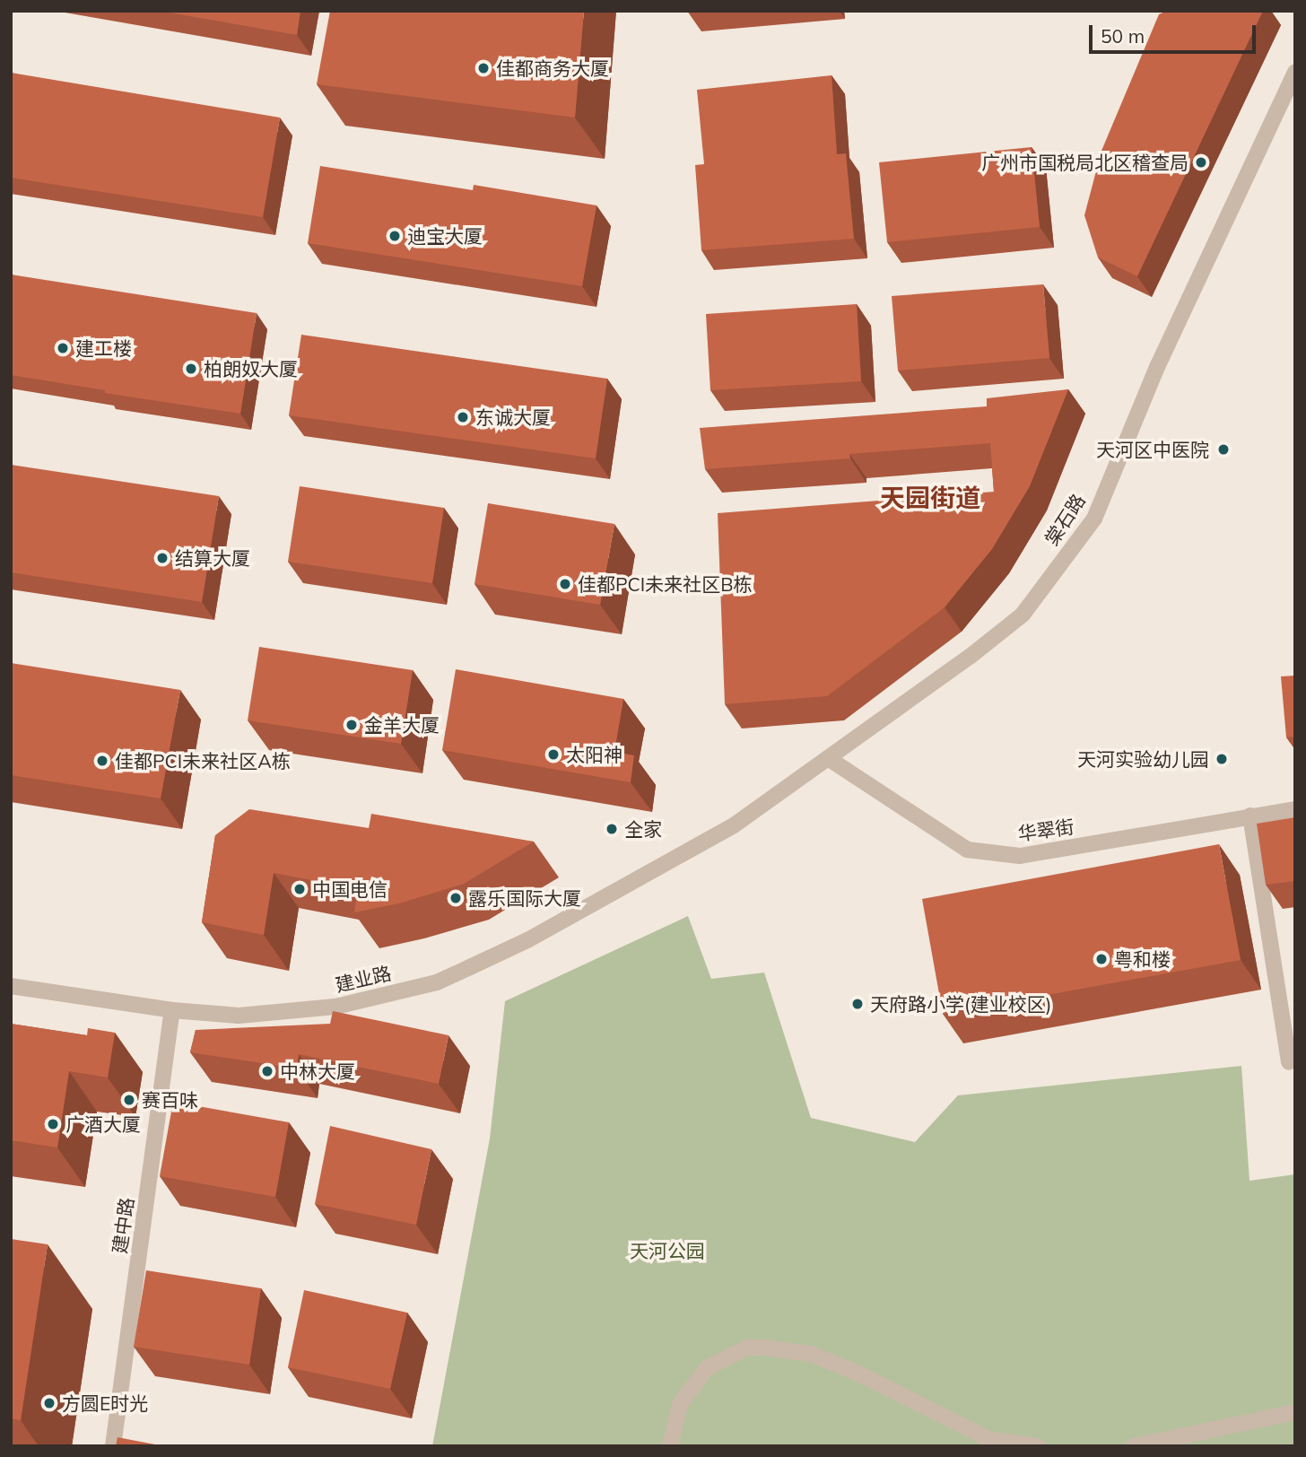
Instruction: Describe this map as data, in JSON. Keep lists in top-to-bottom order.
{
  "streets": {
    "street": [
      "棠石路",
      "华翠街",
      "建业路",
      "建中路"
    ]
  },
  "crossings": [
    ["棠石路", "华翠街"],
    ["棠石路", "建业路"],
    ["建业路", "建中路"]
  ],
  "districts": ["天园街道"],
  "parks": ["天河公园"],
  "places": [
    "佳都商务大厦",
    "广州市国税局北区稽查局",
    "迪宝大厦",
    "建工楼",
    "柏朗奴大厦",
    "东诚大厦",
    "天河区中医院",
    "结算大厦",
    "佳都PCI未来社区B栋",
    "金羊大厦",
    "太阳神",
    "天河实验幼儿园",
    "佳都PCI未来社区A栋",
    "全家",
    "中国电信",
    "露乐国际大厦",
    "粤和楼",
    "天府路小学(建业校区)",
    "中林大厦",
    "赛百味",
    "广酒大厦",
    "方圆E时光"
  ],
  "scale_bar": "50 m"
}
